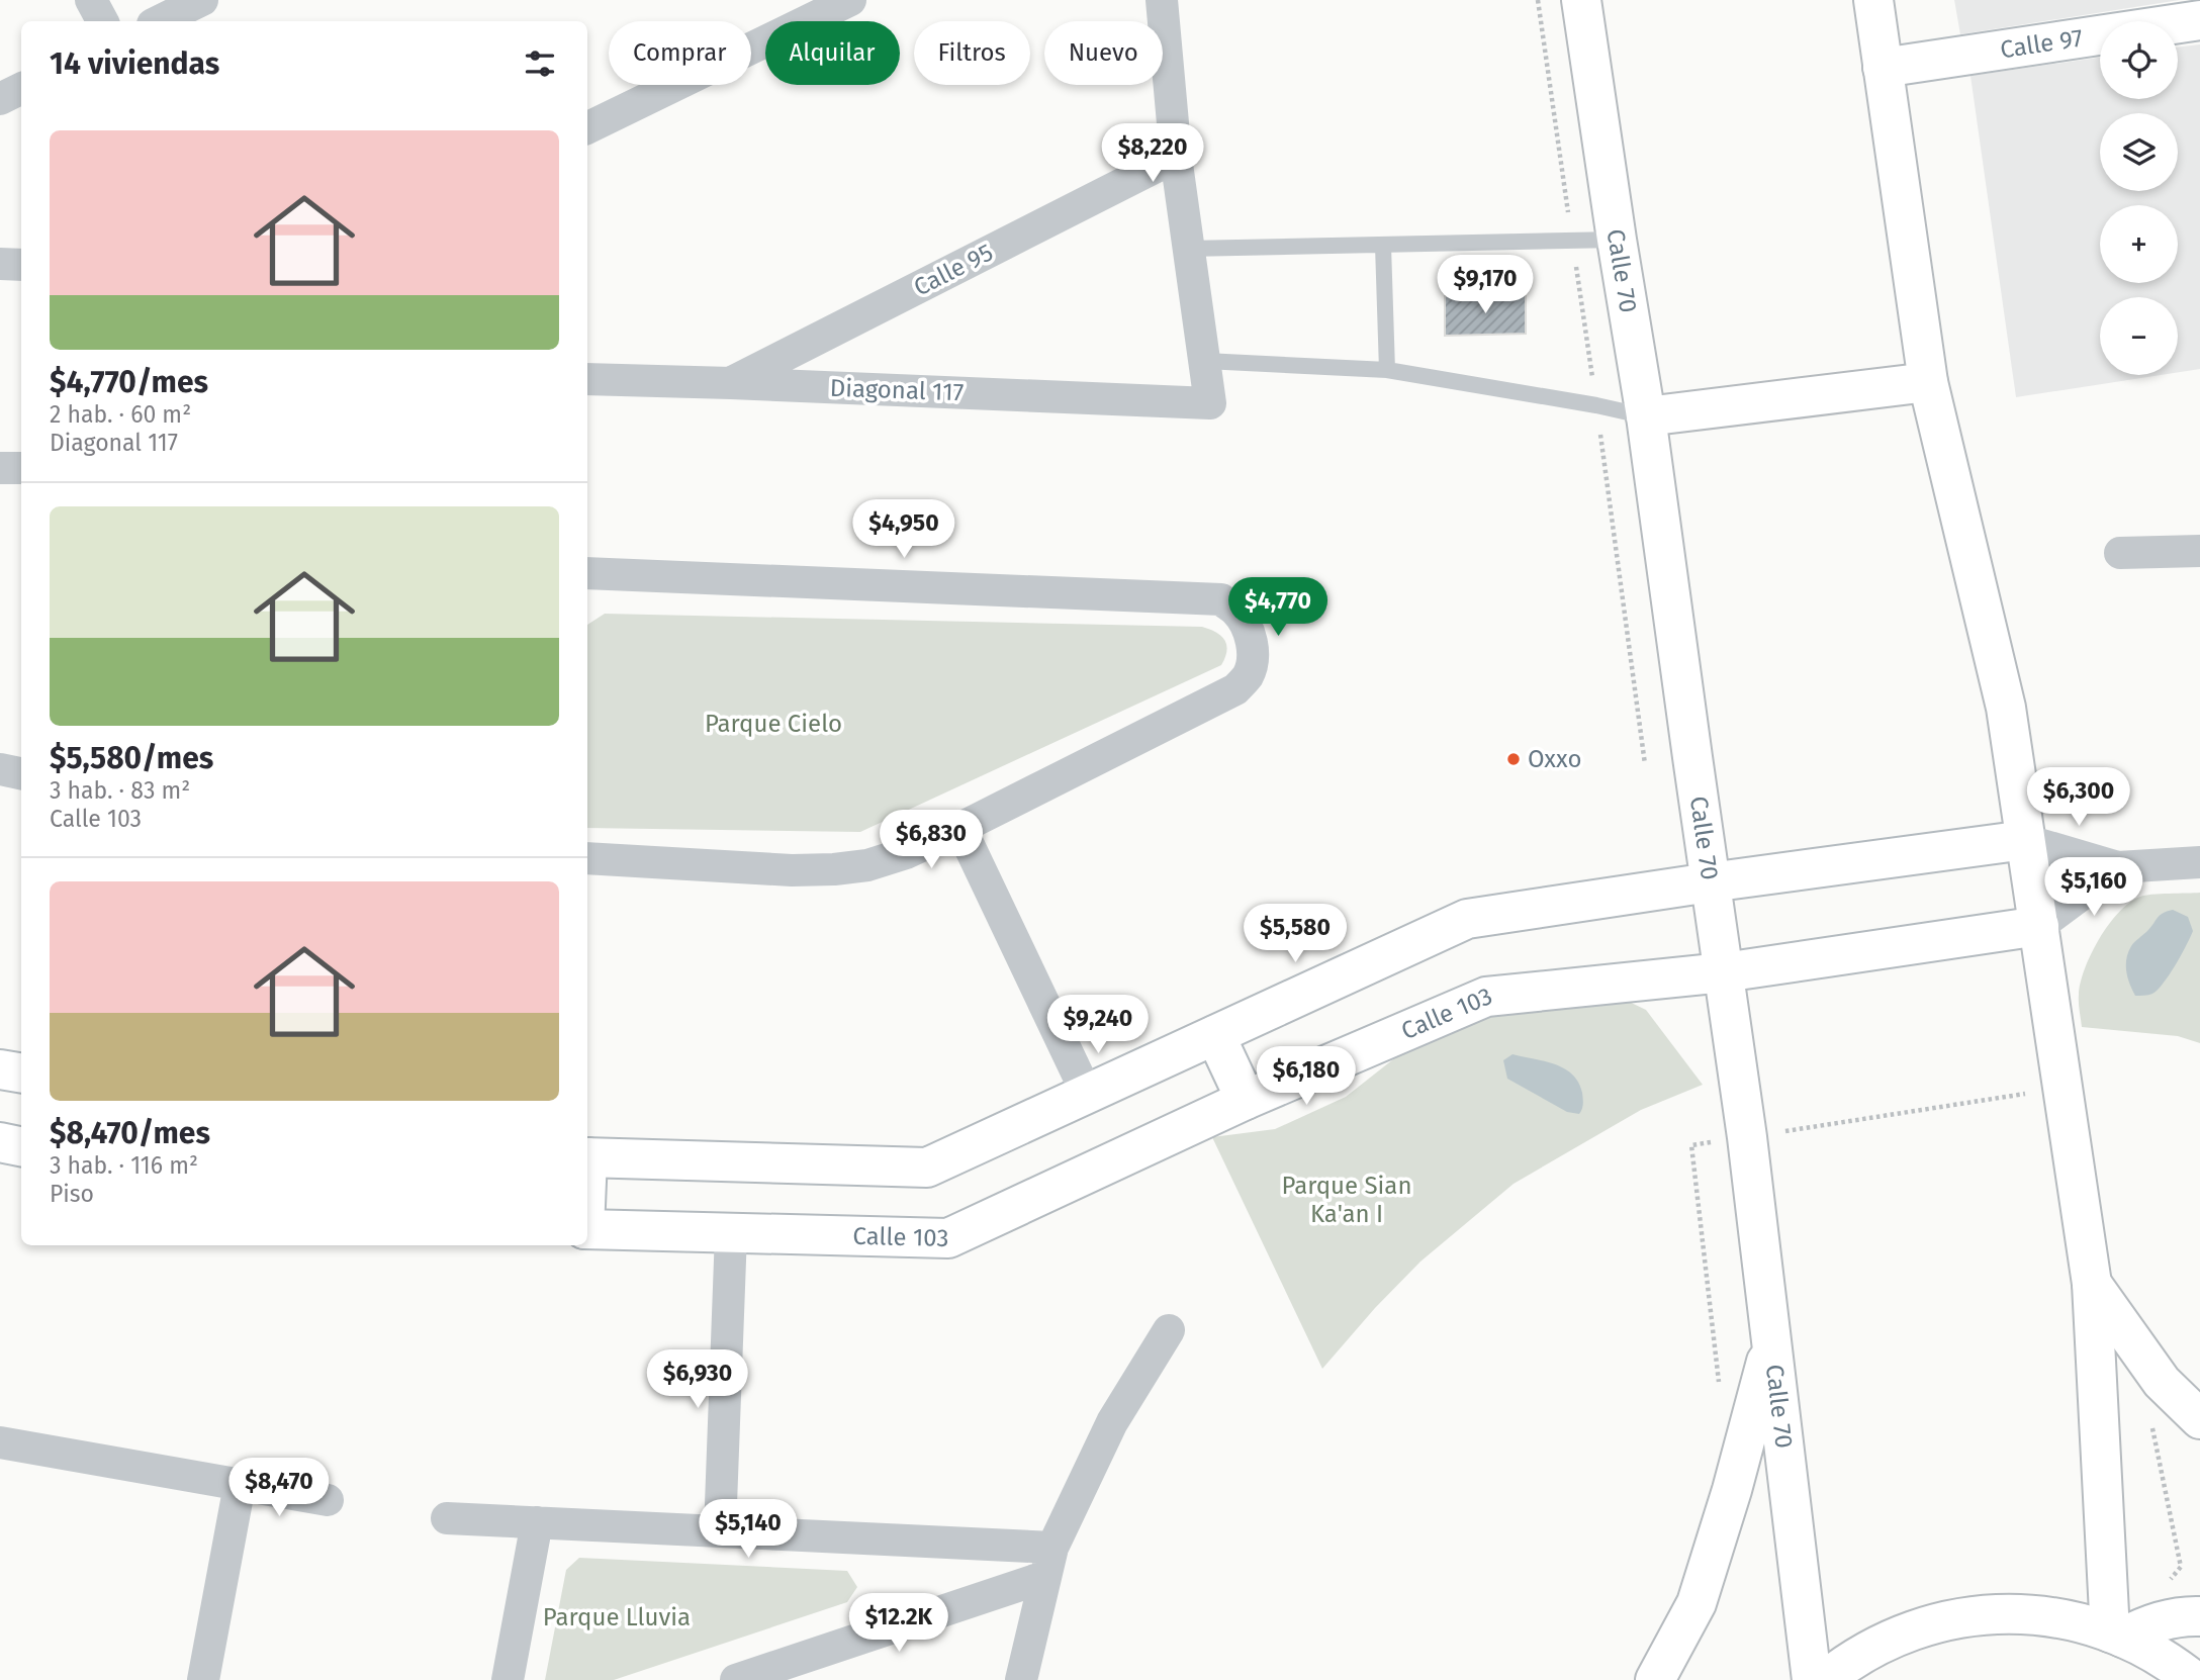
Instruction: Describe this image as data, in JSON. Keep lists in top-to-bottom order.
{
  "streets": {
    "main road": ["Calle 97", "Calle 70", "Calle 103"],
    "street": ["Calle 95", "Diagonal 117"]
  },
  "crossings": [
    ["Calle 95", "Diagonal 117"],
    ["Calle 70", "Calle 103"]
  ],
  "parks": ["Parque Cielo", "Parque Sian Ka'an I", "Parque Lluvia"],
  "places": ["Oxxo"],
  "page": {
    "map_buttons": ["+", "−"],
    "chip": [
      "Comprar",
      "Alquilar",
      "Filtros",
      "Nuevo"
    ],
    "heading": "14 viviendas",
    "list": [
      {
        "name": "$4,770/mes",
        "note": "2 hab. · 60 m² · Diagonal 117"
      },
      {
        "name": "$5,580/mes",
        "note": "3 hab. · 83 m² · Calle 103"
      },
      {
        "name": "$8,470/mes",
        "note": "3 hab. · 116 m² · Piso"
      }
    ],
    "price": [
      "$8,220",
      "$9,170",
      "$4,950",
      "$4,770",
      "$6,300",
      "$6,830",
      "$5,160",
      "$5,580",
      "$9,240",
      "$6,180",
      "$6,930",
      "$8,470",
      "$5,140",
      "$12.2K"
    ]
  }
}
